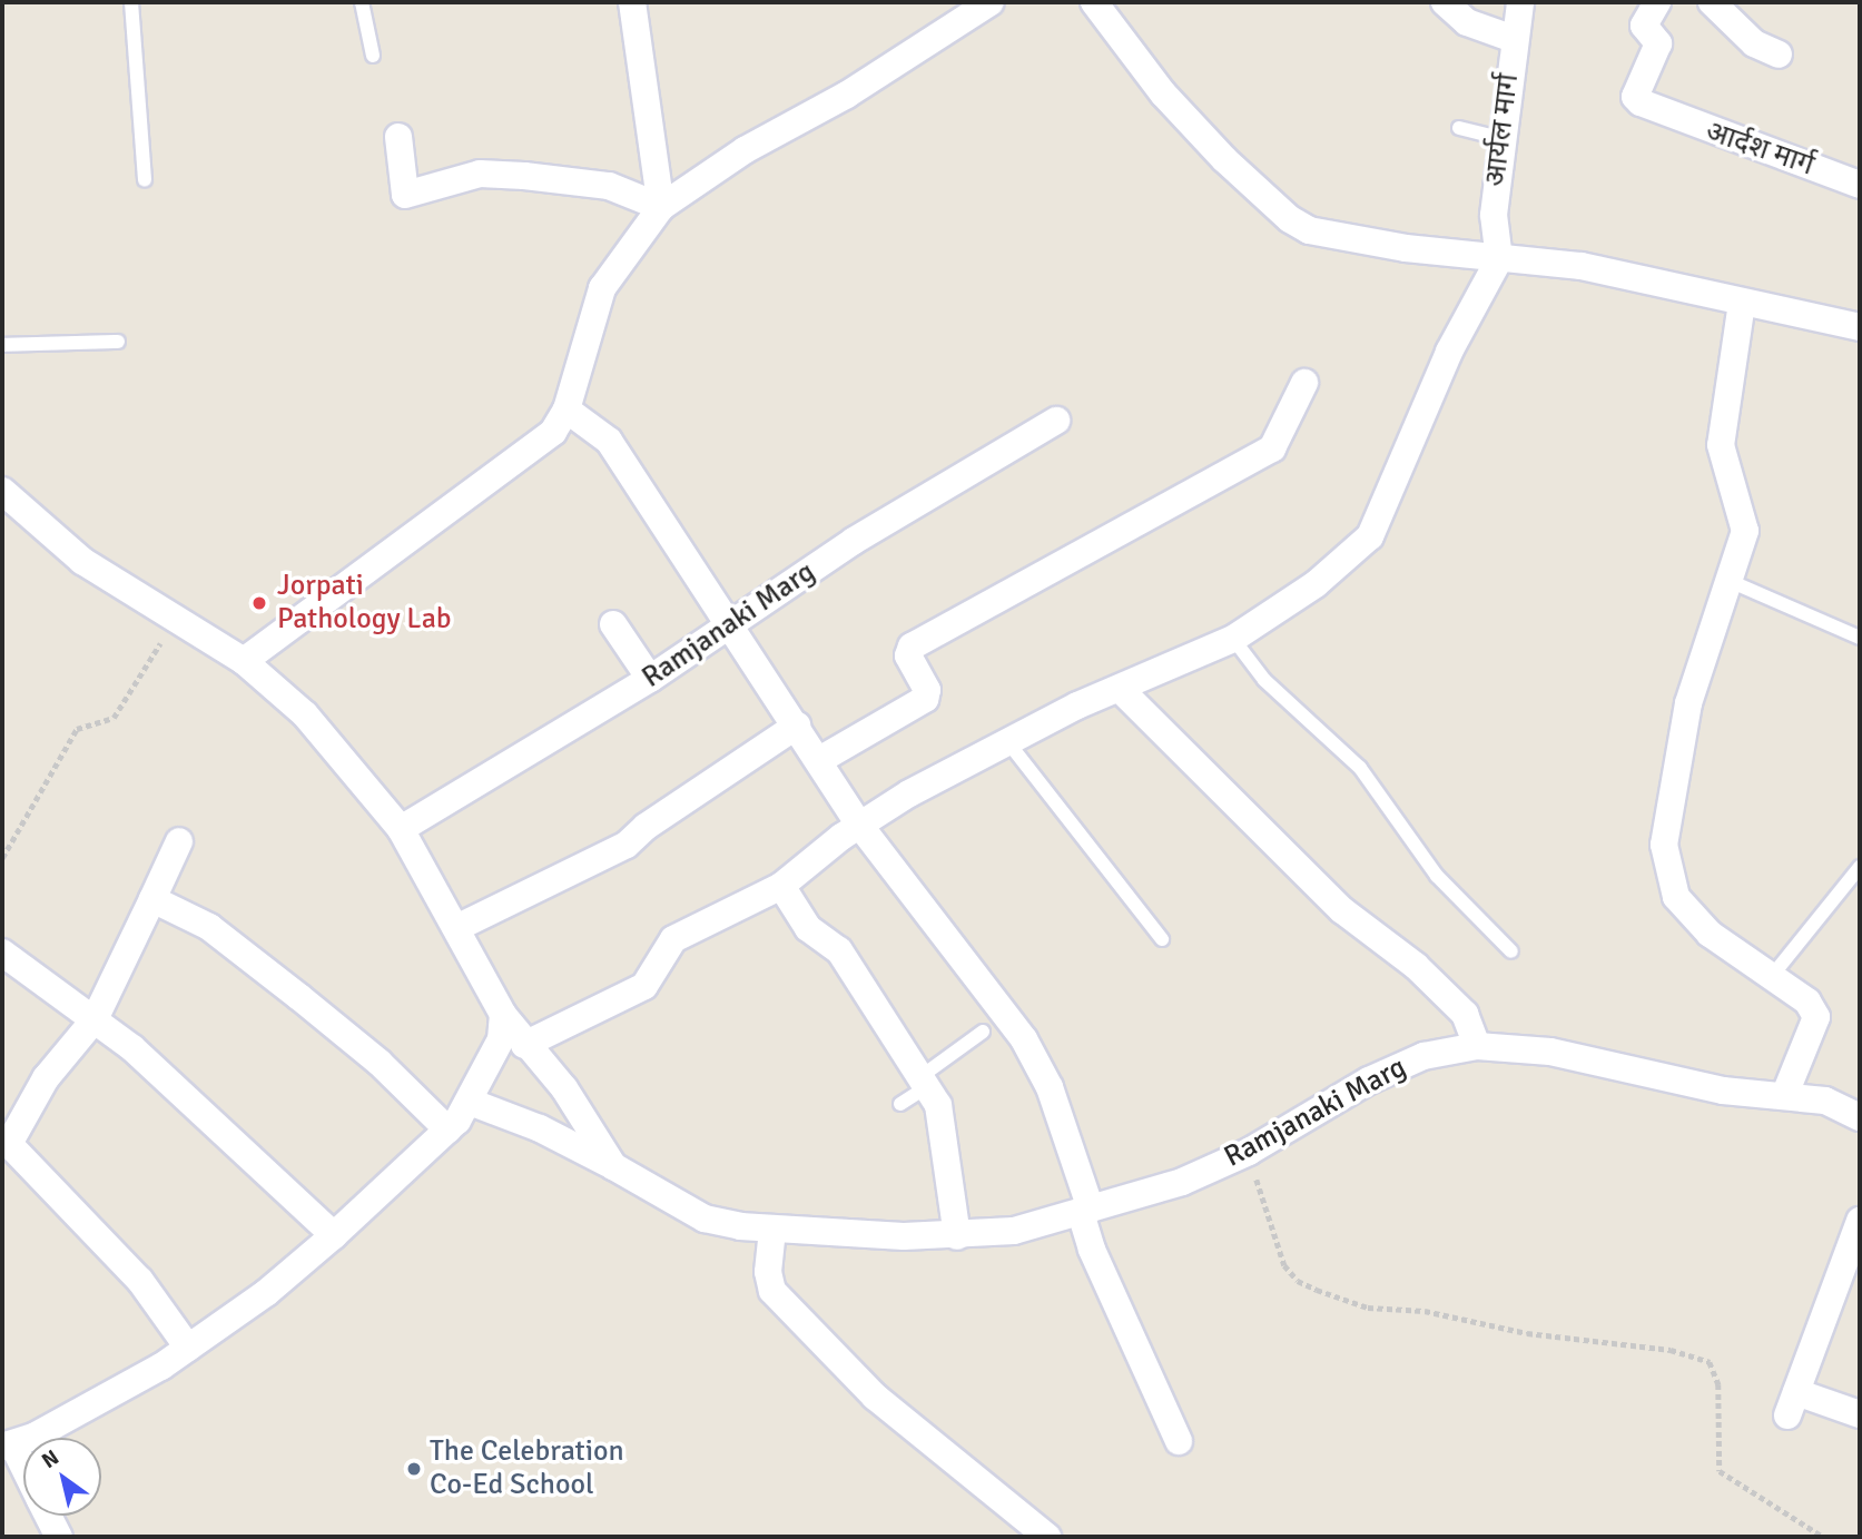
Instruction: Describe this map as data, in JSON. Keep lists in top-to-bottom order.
{
  "streets": {
    "street": ["आर्यल मार्ग", "आर्दश मार्ग", "Ramjanaki Marg"]
  },
  "places": ["Jorpati Pathology Lab", "The Celebration Co-Ed School"],
  "north": "top left"
}
